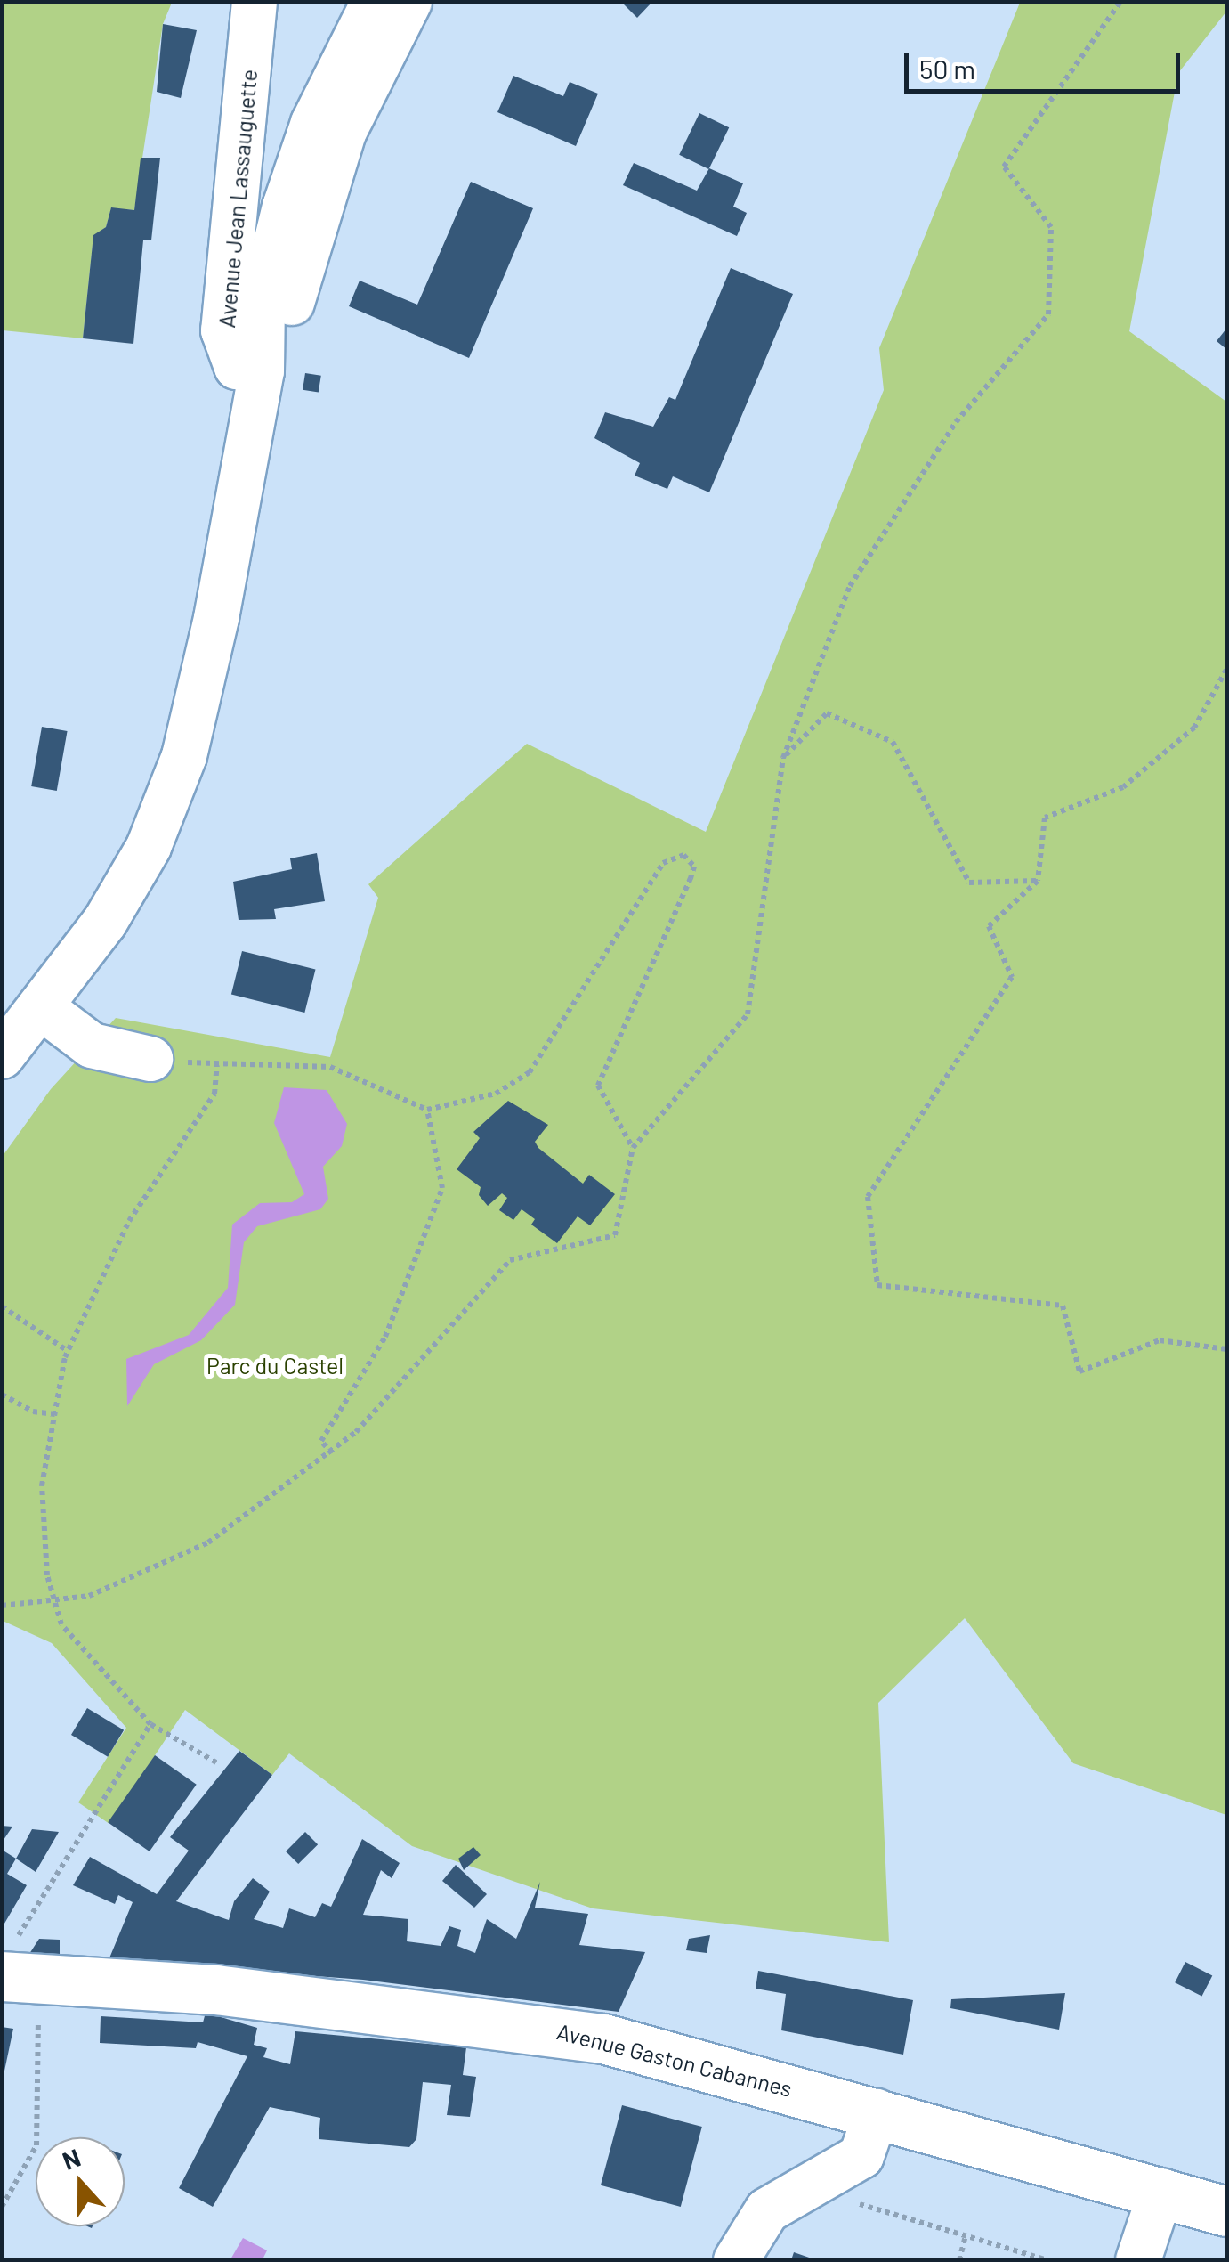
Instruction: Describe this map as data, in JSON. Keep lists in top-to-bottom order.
{
  "streets": {
    "main road": ["Avenue Gaston Cabannes"],
    "street": ["Avenue Jean Lassauguette"]
  },
  "parks": ["Parc du Castel"],
  "scale_bar": "50 m",
  "north": "top"
}
